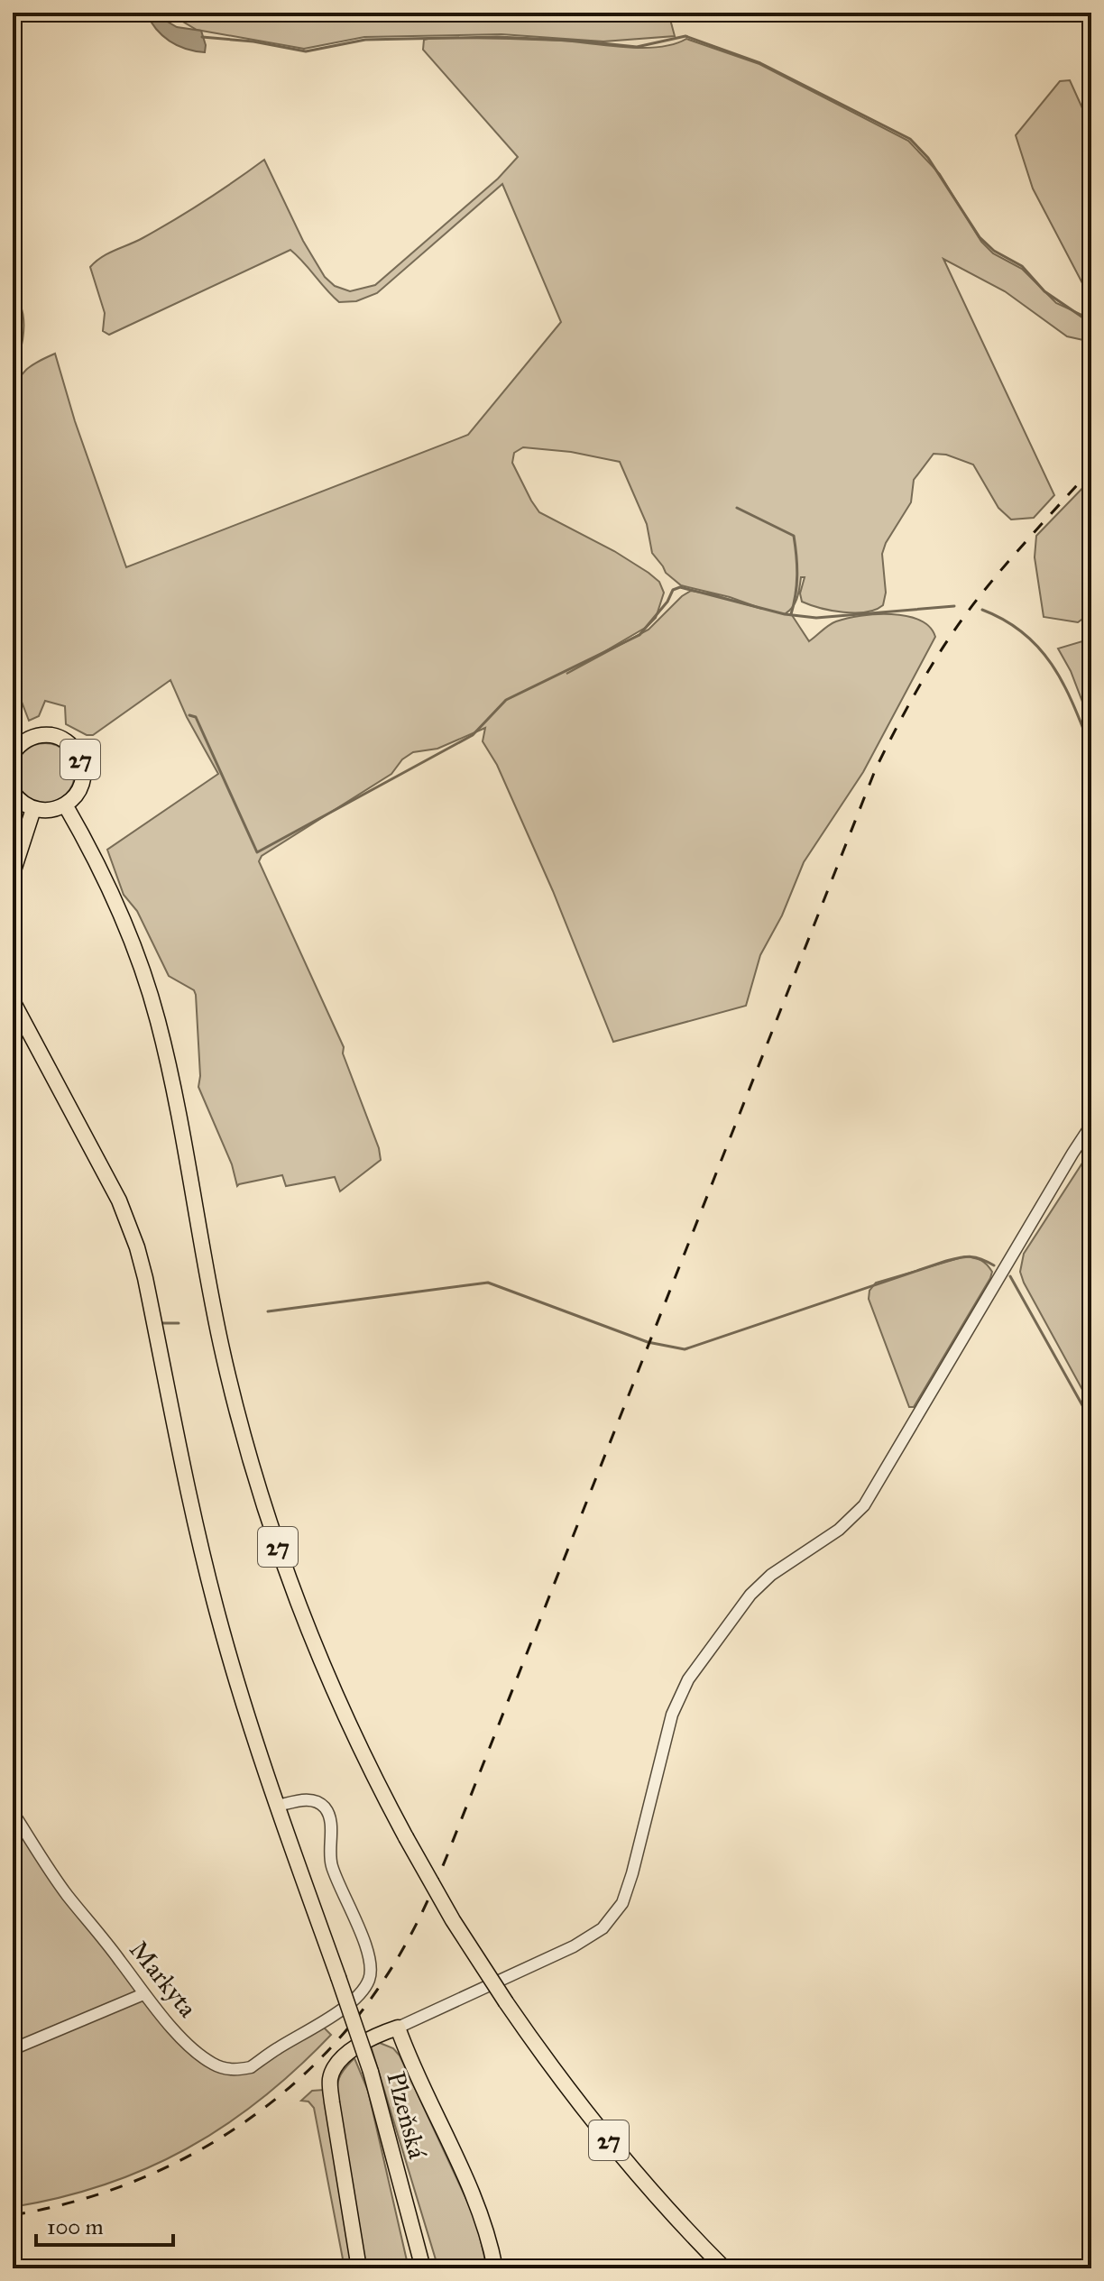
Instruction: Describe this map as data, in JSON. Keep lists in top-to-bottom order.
{
  "streets": {
    "main road": ["27", "Plzeňská"],
    "street": ["Markyta"]
  },
  "crossings": [
    ["Markyta", "Plzeňská"]
  ],
  "scale_bar": "100 m"
}
